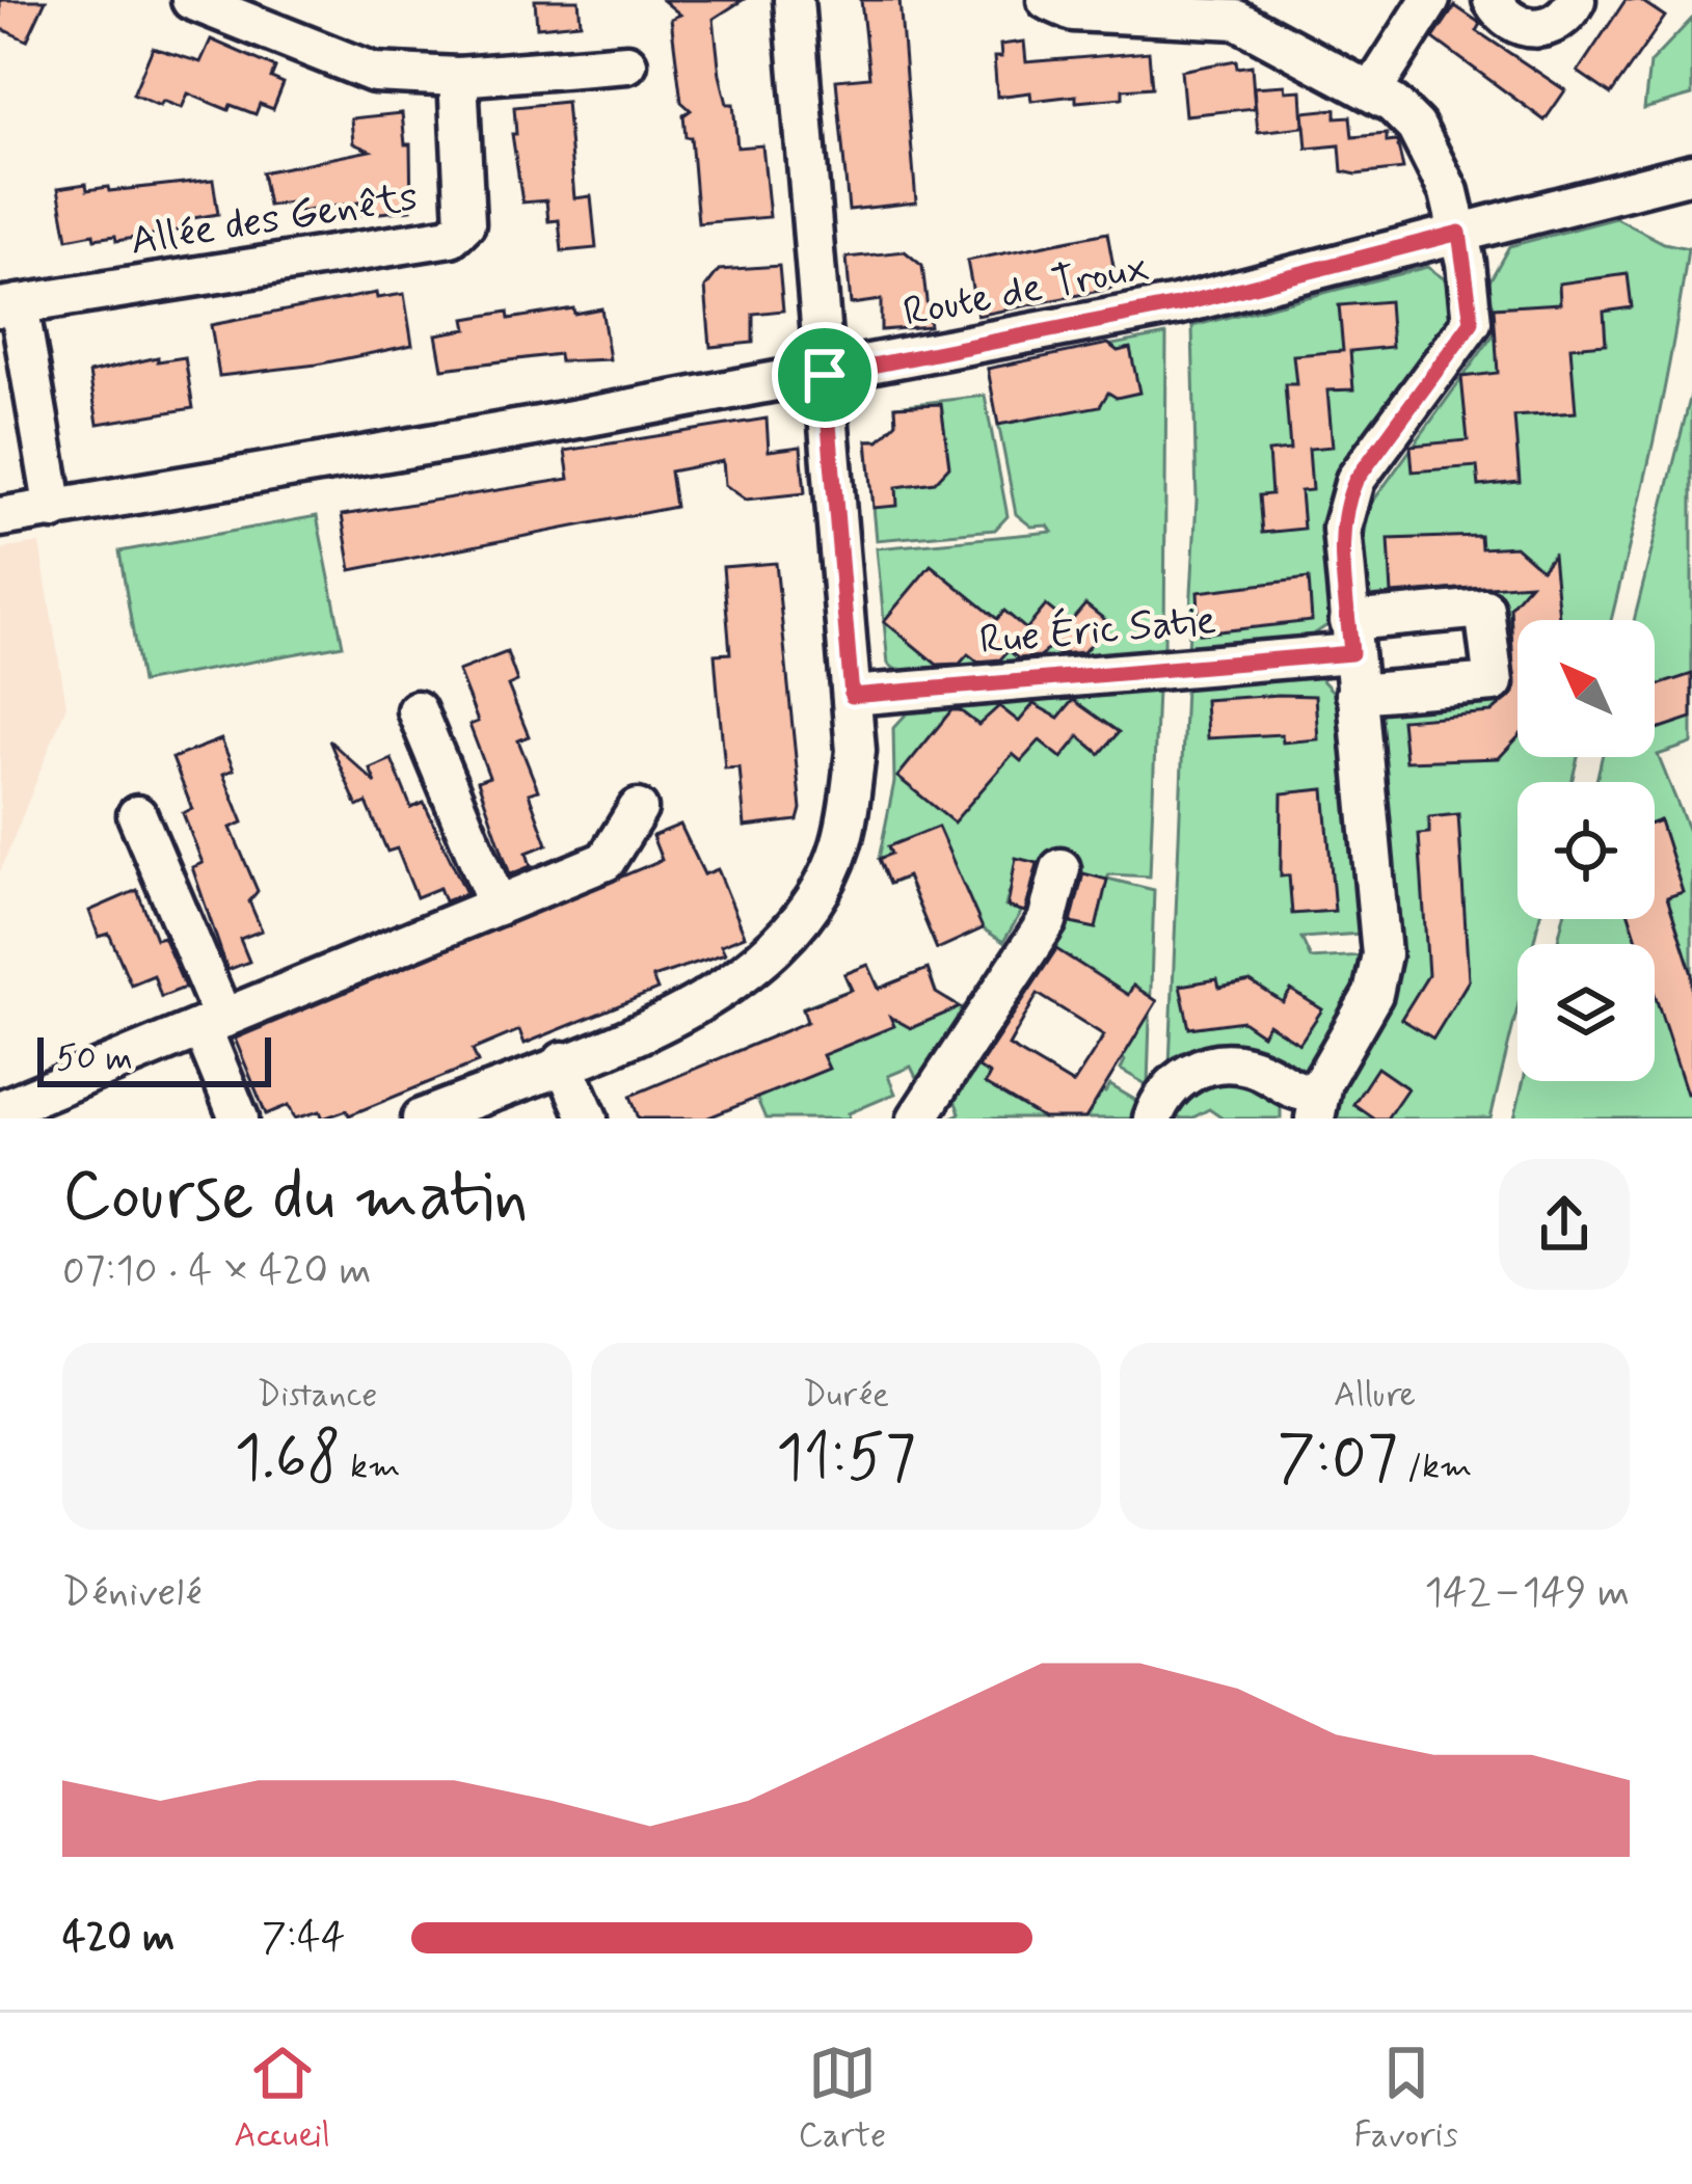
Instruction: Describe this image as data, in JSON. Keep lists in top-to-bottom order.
{
  "streets": {
    "street": ["Allée des Genêts", "Route de Troux", "Rue Éric Satie"]
  },
  "scale_bar": "50 m",
  "north": "top left",
  "page": {
    "scale": "50 m",
    "heading": ["Course du matin", "07:10 · 4 × 420 m"],
    "stats": [
      ["Distance", "1.68 km"],
      ["Durée", "11:57"],
      ["Allure", "7:07 /km"]
    ],
    "chart": ["Dénivelé", "142–149 m"],
    "list": [
      {
        "name": "420 m",
        "note": "7:44"
      }
    ],
    "tabs": ["Accueil", "Carte", "Favoris"]
  }
}
